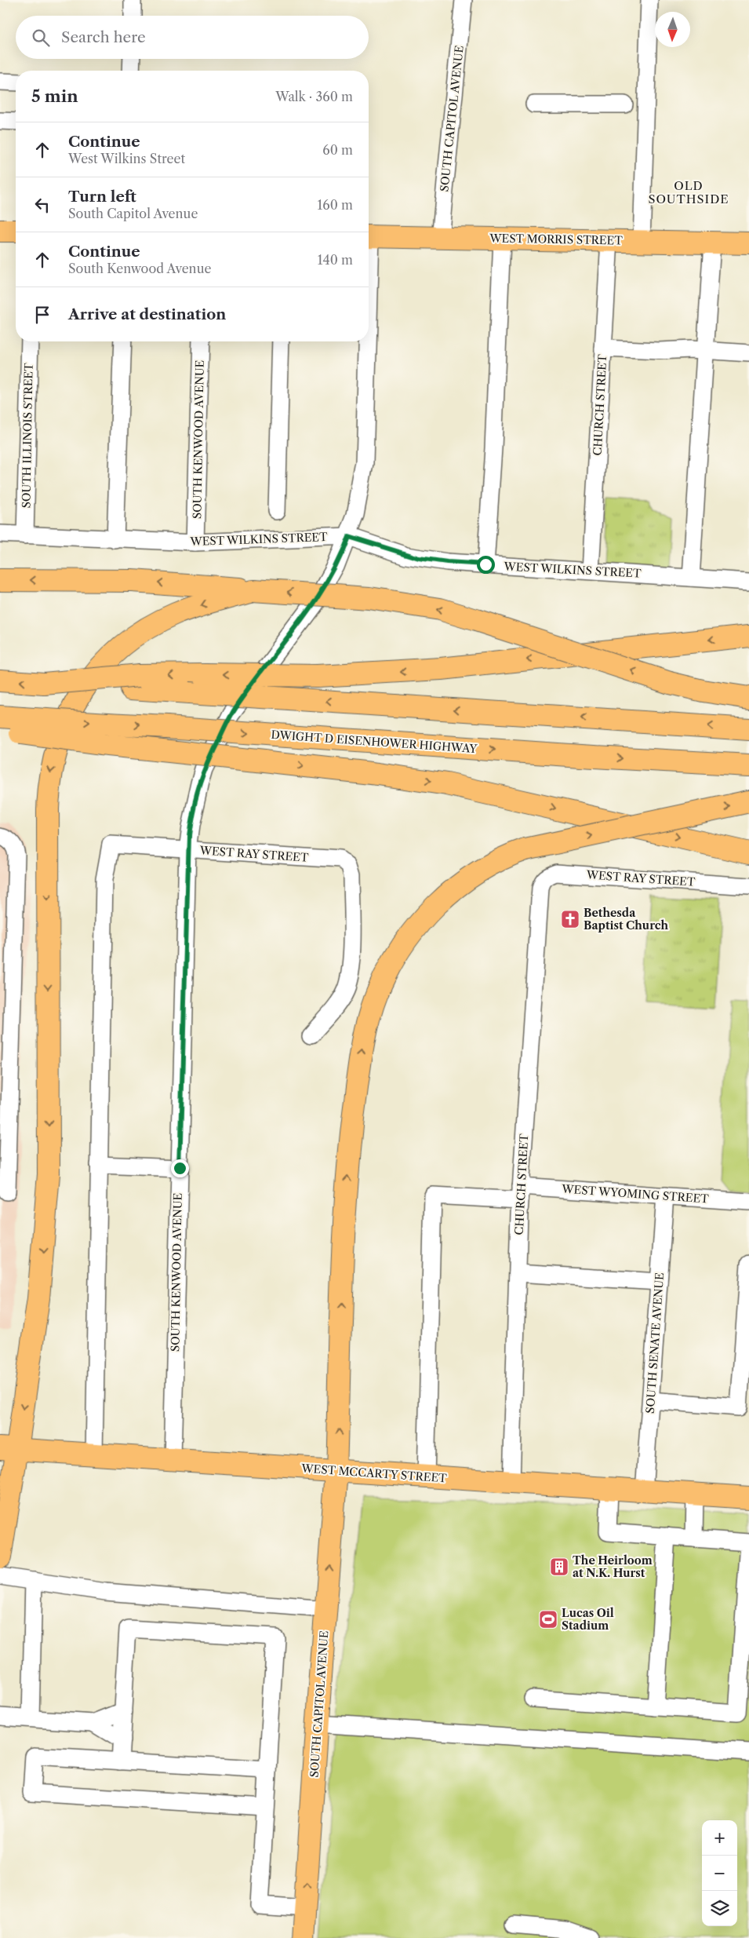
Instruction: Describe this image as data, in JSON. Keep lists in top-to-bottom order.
{
  "streets": {
    "main road": [
      "SOUTH CAPITOL AVENUE",
      "WEST MORRIS STREET",
      "DWIGHT D EISENHOWER HIGHWAY",
      "WEST MCCARTY STREET"
    ],
    "street": [
      "CHURCH STREET",
      "SOUTH ILLINOIS STREET",
      "SOUTH KENWOOD AVENUE",
      "WEST WILKINS STREET",
      "WEST RAY STREET",
      "WEST WYOMING STREET",
      "SOUTH SENATE AVENUE"
    ]
  },
  "crossings": [
    ["SOUTH CAPITOL AVENUE", "WEST MORRIS STREET"],
    ["SOUTH CAPITOL AVENUE", "WEST MCCARTY STREET"],
    ["WEST MORRIS STREET", "CHURCH STREET"],
    ["CHURCH STREET", "WEST WILKINS STREET"],
    ["CHURCH STREET", "WEST RAY STREET"],
    ["CHURCH STREET", "WEST WYOMING STREET"],
    ["CHURCH STREET", "WEST MCCARTY STREET"],
    ["SOUTH ILLINOIS STREET", "WEST WILKINS STREET"],
    ["SOUTH KENWOOD AVENUE", "WEST WILKINS STREET"],
    ["SOUTH KENWOOD AVENUE", "WEST RAY STREET"],
    ["SOUTH KENWOOD AVENUE", "WEST MCCARTY STREET"],
    ["WEST WYOMING STREET", "SOUTH SENATE AVENUE"],
    ["WEST WYOMING STREET", "WEST MCCARTY STREET"],
    ["SOUTH SENATE AVENUE", "WEST MCCARTY STREET"]
  ],
  "one_way": ["SOUTH CAPITOL AVENUE"],
  "districts": ["OLD SOUTHSIDE"],
  "places": {
    "church": ["Bethesda Baptist Church"],
    "building": ["The Heirloom at N.K. Hurst"],
    "sports": ["Lucas Oil Stadium"]
  },
  "north": "bottom",
  "page": {
    "search": "Search here",
    "heading": ["5 min", "Walk · 360 m"],
    "list": [
      ["Continue", "West Wilkins Street", "60 m"],
      ["Turn left", "South Capitol Avenue", "160 m"],
      ["Continue", "South Kenwood Avenue", "140 m"],
      "Arrive at destination"
    ],
    "map_buttons": ["+", "−"]
  }
}
